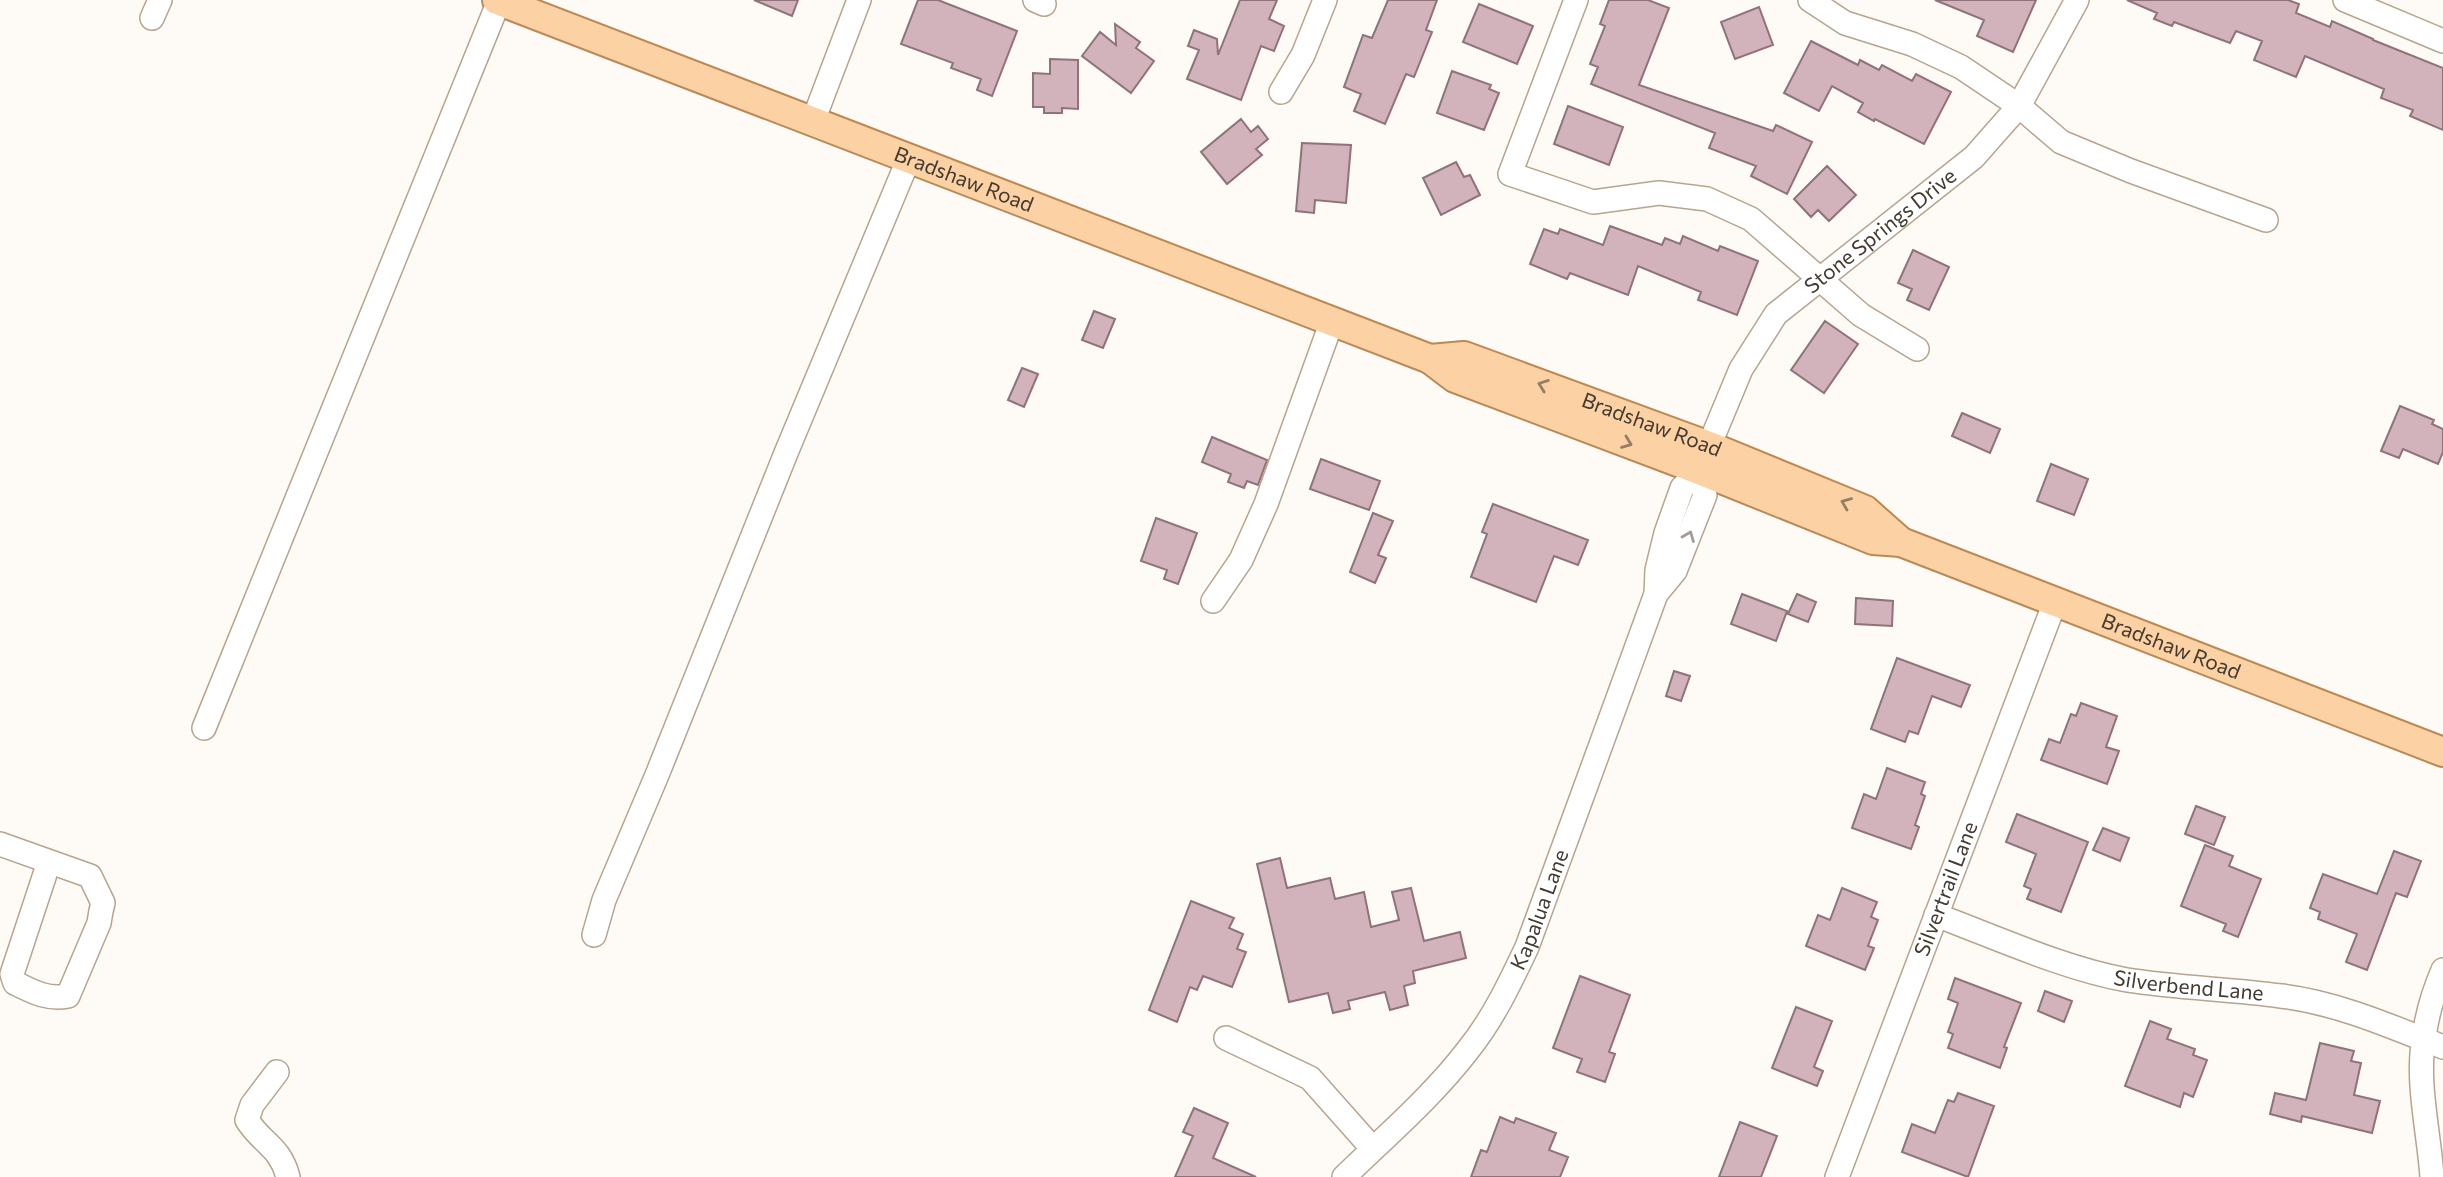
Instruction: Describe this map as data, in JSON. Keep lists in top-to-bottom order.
{
  "streets": {
    "main road": ["Bradshaw Road"],
    "street": [
      "Stone Springs Drive",
      "Silvertrail Lane",
      "Kapalua Lane",
      "Silverbend Lane"
    ]
  },
  "crossings": [
    ["Bradshaw Road", "Stone Springs Drive"],
    ["Bradshaw Road", "Silvertrail Lane"],
    ["Bradshaw Road", "Kapalua Lane"],
    ["Stone Springs Drive", "Kapalua Lane"],
    ["Silvertrail Lane", "Silverbend Lane"]
  ]
}
